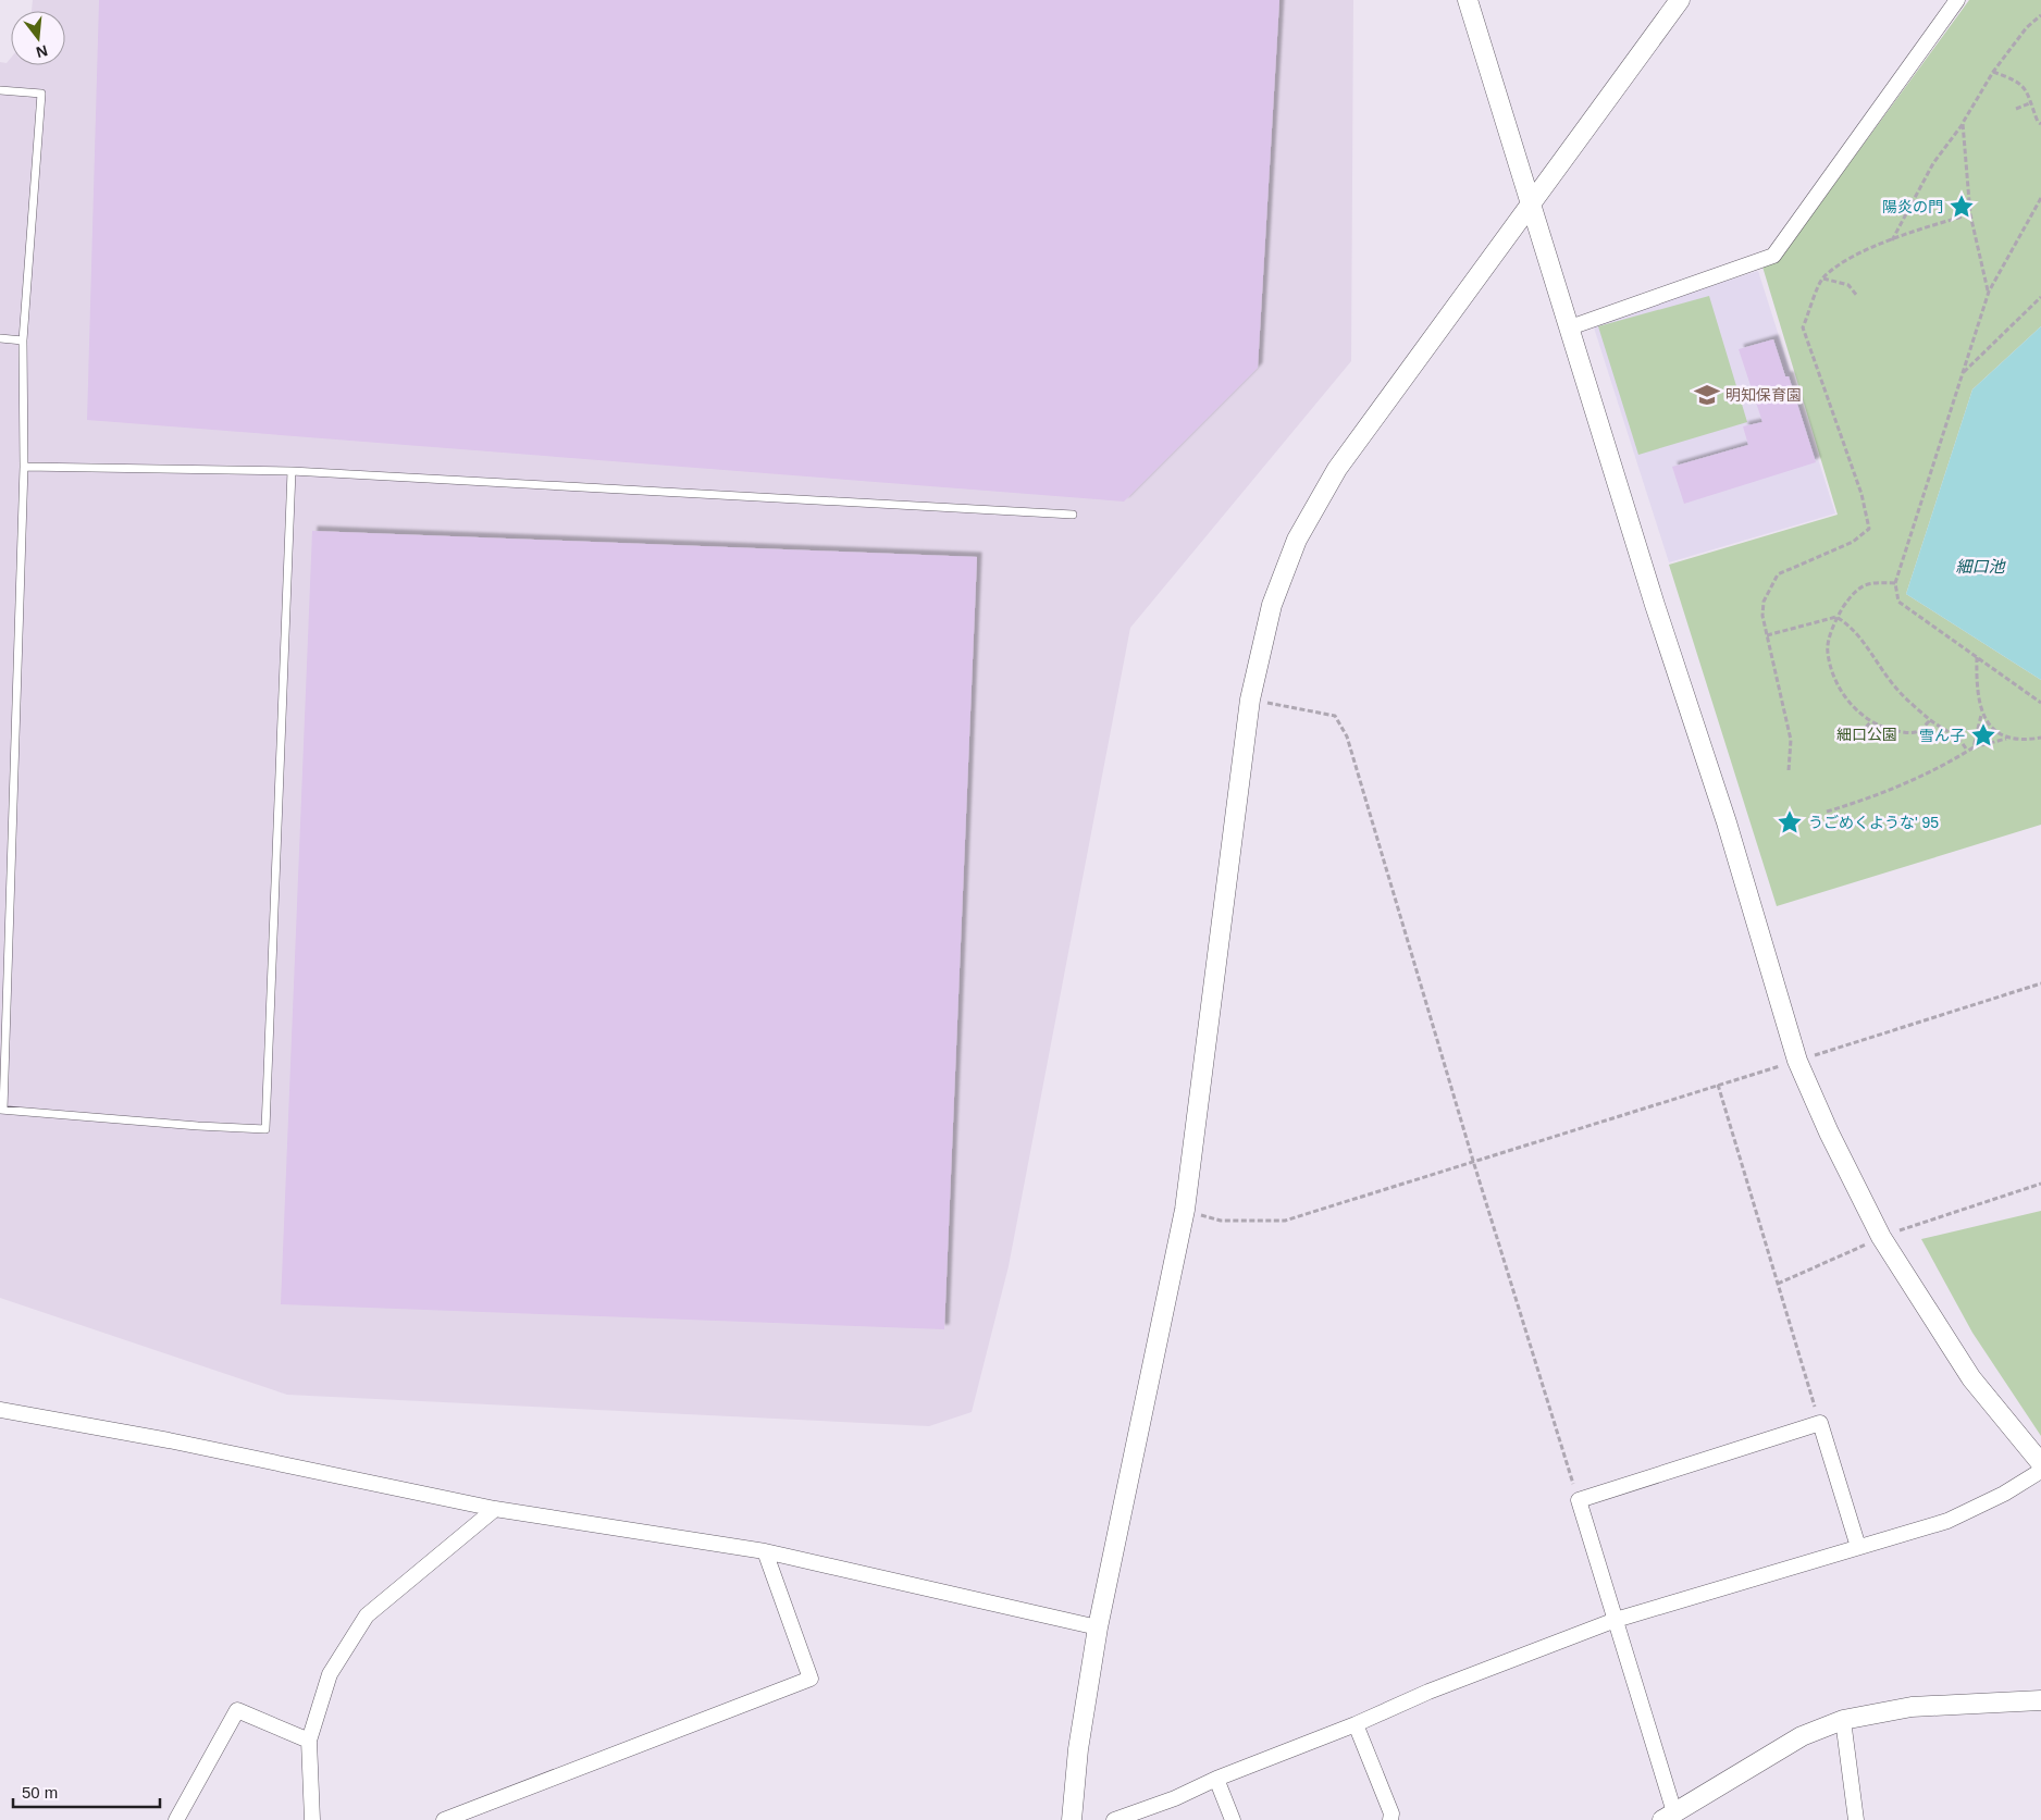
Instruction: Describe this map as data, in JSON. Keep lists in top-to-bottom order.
{
  "water": ["細口池"],
  "parks": ["細口公園"],
  "places": {
    "place": ["陽炎の門", "雪ん子", "うごめくような' 95"],
    "school or university": ["明知保育園"]
  },
  "scale_bar": "50 m",
  "north": "bottom"
}
